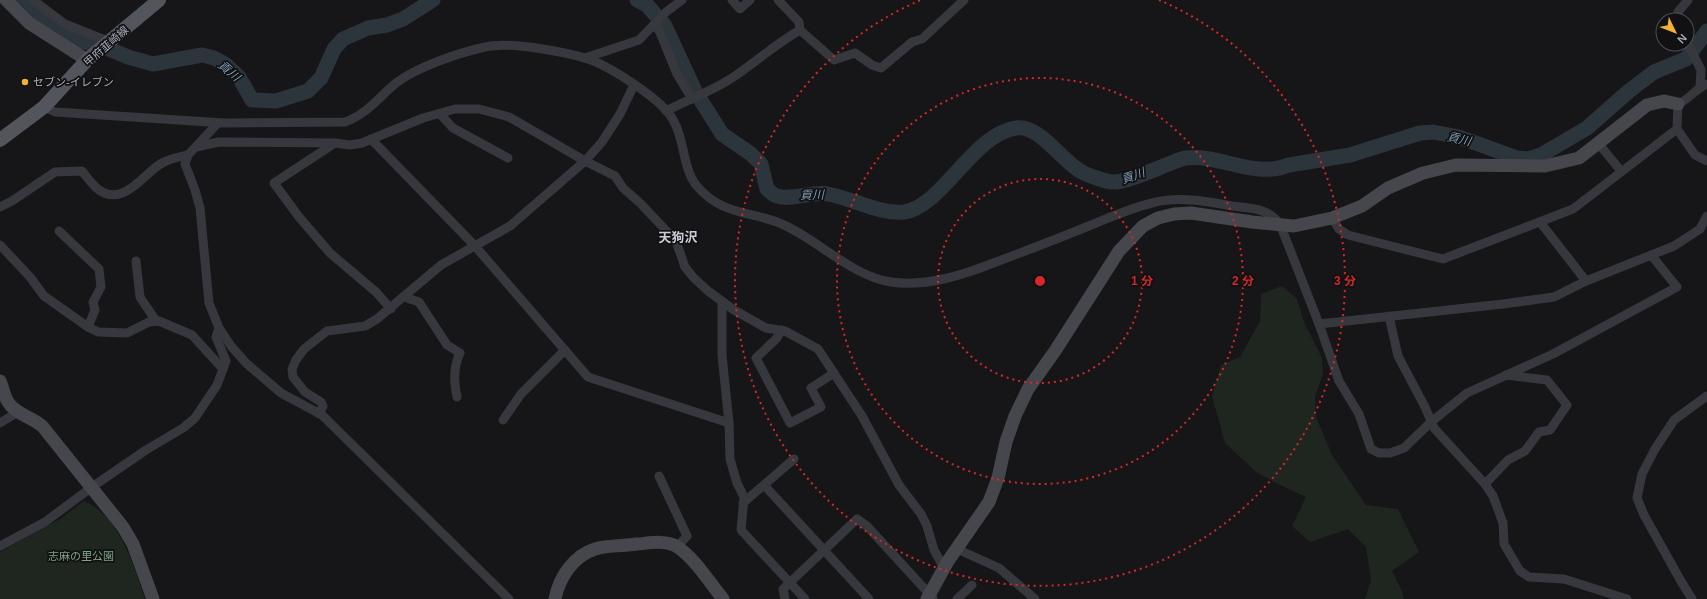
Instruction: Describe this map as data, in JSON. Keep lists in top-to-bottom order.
{
  "streets": {
    "main road": ["甲府韮崎線"]
  },
  "districts": ["天狗沢"],
  "water": ["貢川"],
  "parks": ["志麻の里公園"],
  "places": ["セブン-イレブン"],
  "north": "bottom right",
  "rings": ["1 分", "2 分", "3 分"]
}
